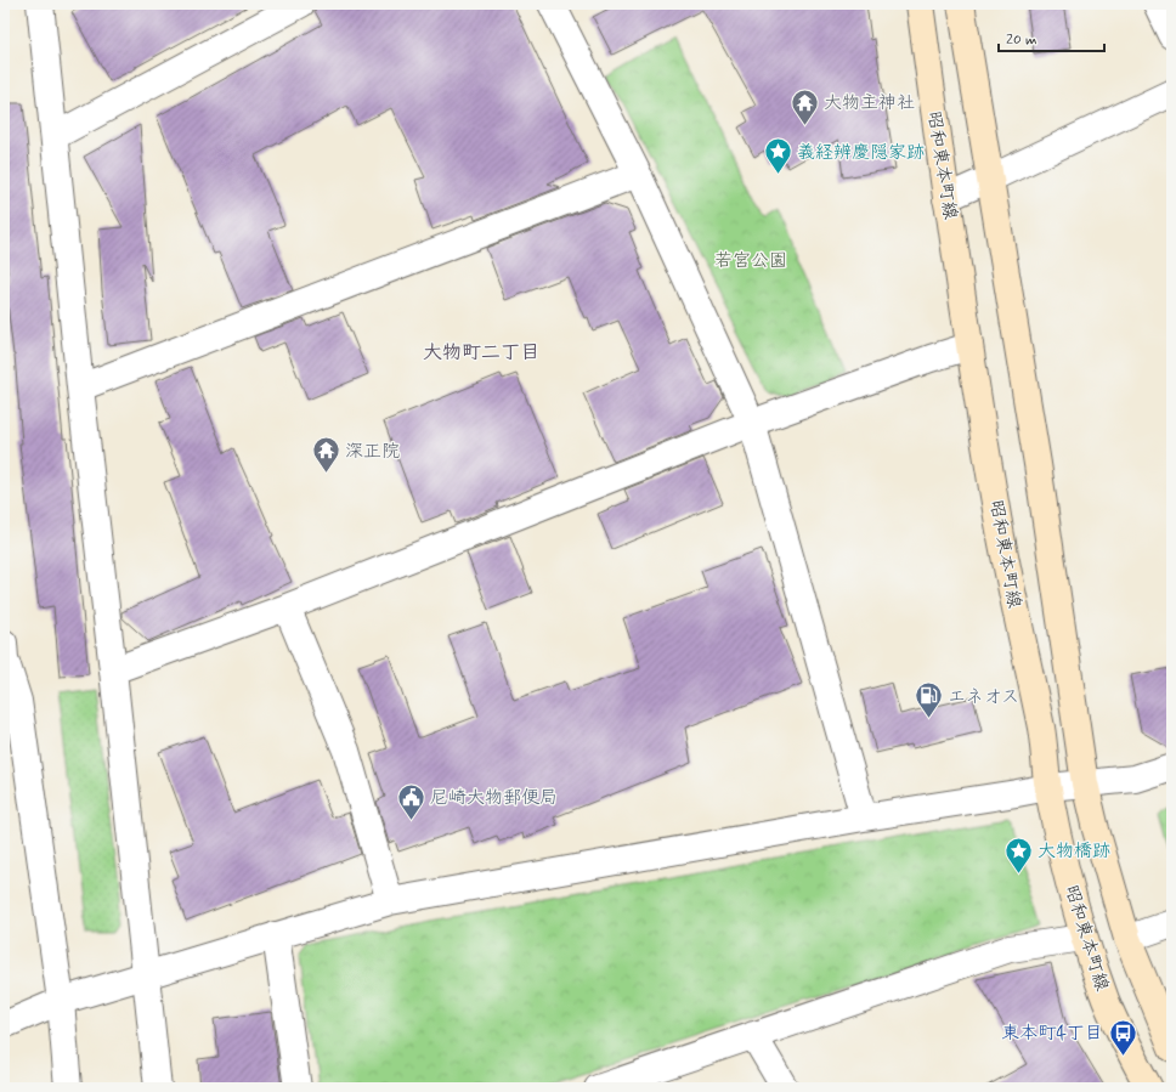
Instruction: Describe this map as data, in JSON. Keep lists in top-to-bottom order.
{
  "streets": {
    "main road": ["昭和東本町線"]
  },
  "districts": ["大物町二丁目"],
  "parks": ["若宮公園"],
  "places": {
    "temple": ["大物主神社", "深正院"],
    "place": ["義経辨慶隠家跡", "大物橋跡"],
    "fuel station": ["エネオス"],
    "public building": ["尼崎大物郵便局"],
    "bus stop": ["東本町4丁目"]
  },
  "scale_bar": "20 m"
}
